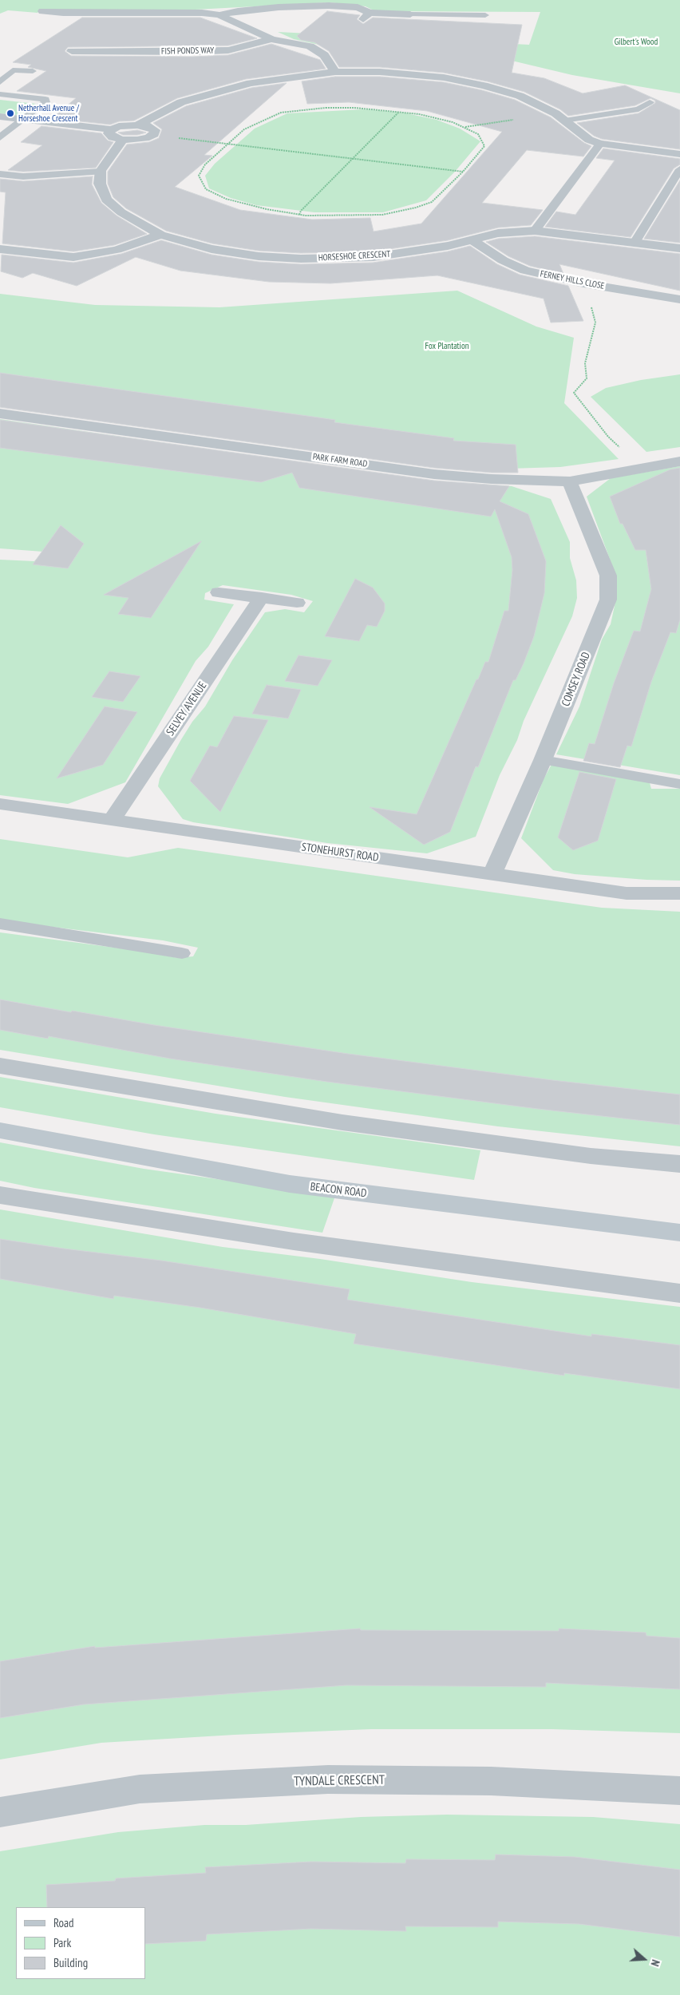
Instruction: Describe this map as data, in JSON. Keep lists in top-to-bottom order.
{
  "streets": {
    "main road": ["BEACON ROAD"],
    "street": [
      "FISH PONDS WAY",
      "HORSESHOE CRESCENT",
      "FERNEY HILLS CLOSE",
      "PARK FARM ROAD",
      "COMSEY ROAD",
      "SELVEY AVENUE",
      "STONEHURST ROAD",
      "TYNDALE CRESCENT"
    ]
  },
  "crossings": [
    ["HORSESHOE CRESCENT", "FERNEY HILLS CLOSE"],
    ["PARK FARM ROAD", "COMSEY ROAD"],
    ["COMSEY ROAD", "STONEHURST ROAD"],
    ["SELVEY AVENUE", "STONEHURST ROAD"]
  ],
  "parks": ["Gilbert's Wood", "Fox Plantation"],
  "places": ["Netherhall Avenue / Horseshoe Crescent"],
  "legend": ["Road", "Park", "Building"],
  "north": "right"
}
